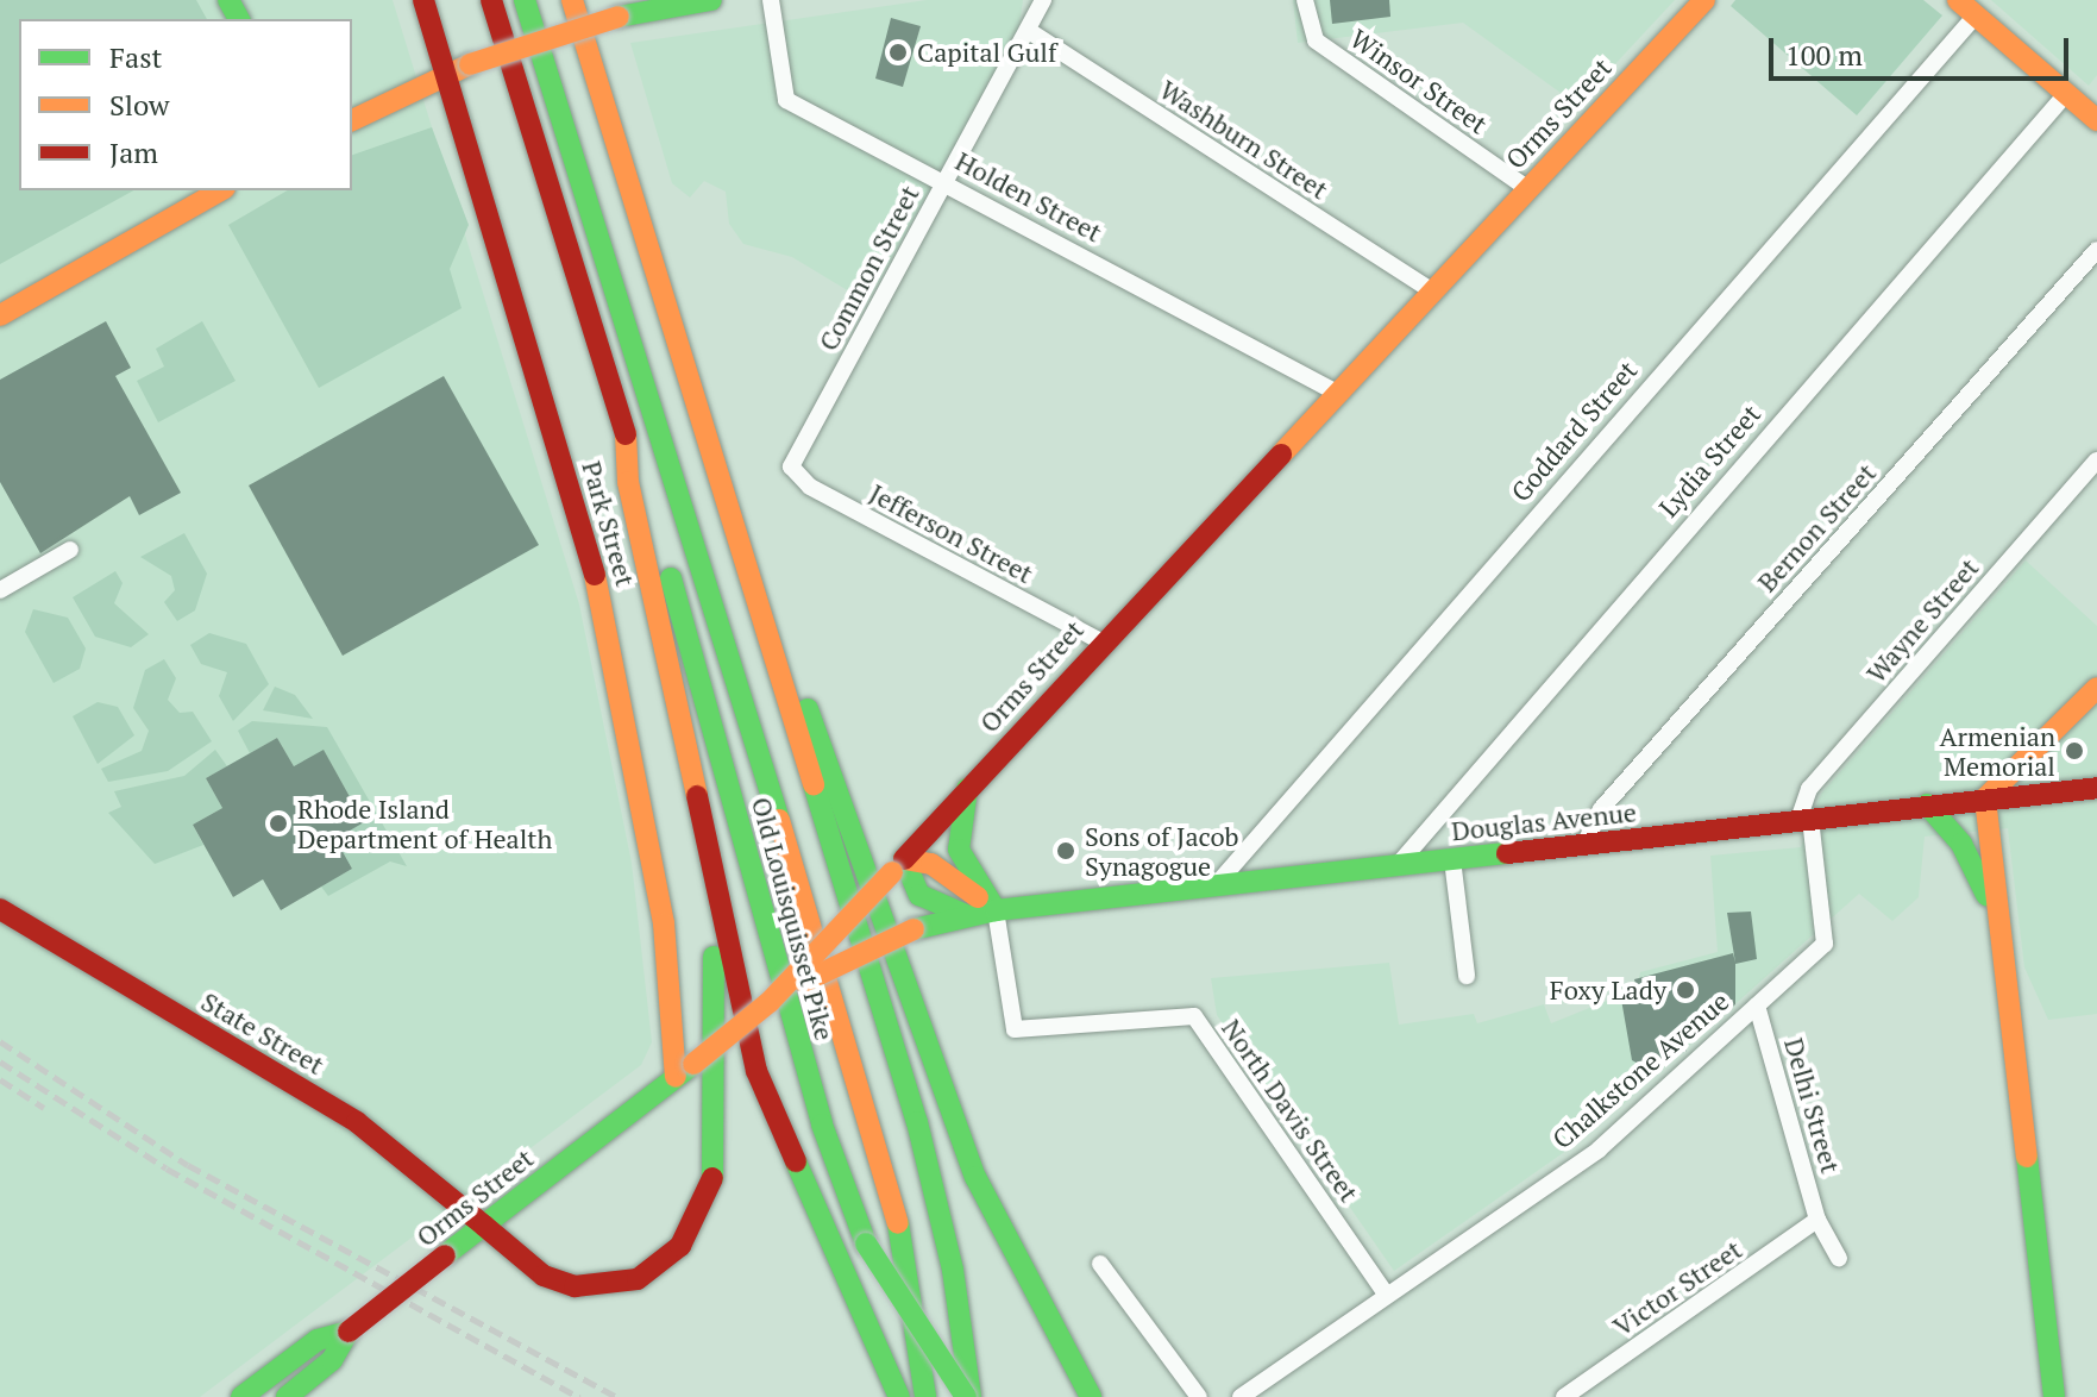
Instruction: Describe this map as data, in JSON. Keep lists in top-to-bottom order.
{
  "streets": {
    "main road": [
      "Orms Street",
      "Park Street",
      "Douglas Avenue",
      "Old Louisquisset Pike",
      "State Street"
    ],
    "street": [
      "Winsor Street",
      "Washburn Street",
      "Holden Street",
      "Common Street",
      "Goddard Street",
      "Lydia Street",
      "Bernon Street",
      "Jefferson Street",
      "Wayne Street",
      "Chalkstone Avenue",
      "Delhi Street",
      "North Davis Street",
      "Victor Street"
    ]
  },
  "crossings": [
    ["Winsor Street", "Orms Street"],
    ["Orms Street", "Washburn Street"],
    ["Orms Street", "Holden Street"],
    ["Orms Street", "Park Street"],
    ["Orms Street", "Jefferson Street"],
    ["Orms Street", "Douglas Avenue"],
    ["Orms Street", "State Street"],
    ["Washburn Street", "Common Street"],
    ["Holden Street", "Common Street"],
    ["Common Street", "Jefferson Street"],
    ["Goddard Street", "Douglas Avenue"],
    ["Lydia Street", "Douglas Avenue"],
    ["Bernon Street", "Douglas Avenue"],
    ["Wayne Street", "Douglas Avenue"],
    ["Wayne Street", "Chalkstone Avenue"],
    ["Douglas Avenue", "Chalkstone Avenue"],
    ["Douglas Avenue", "North Davis Street"],
    ["Chalkstone Avenue", "Delhi Street"],
    ["Chalkstone Avenue", "North Davis Street"],
    ["Delhi Street", "Victor Street"]
  ],
  "places": [
    "Capital Gulf",
    "Armenian Memorial",
    "Rhode Island Department of Health",
    "Sons of Jacob Synagogue",
    "Foxy Lady"
  ],
  "legend": ["Fast", "Slow", "Jam"],
  "scale_bar": "100 m"
}
